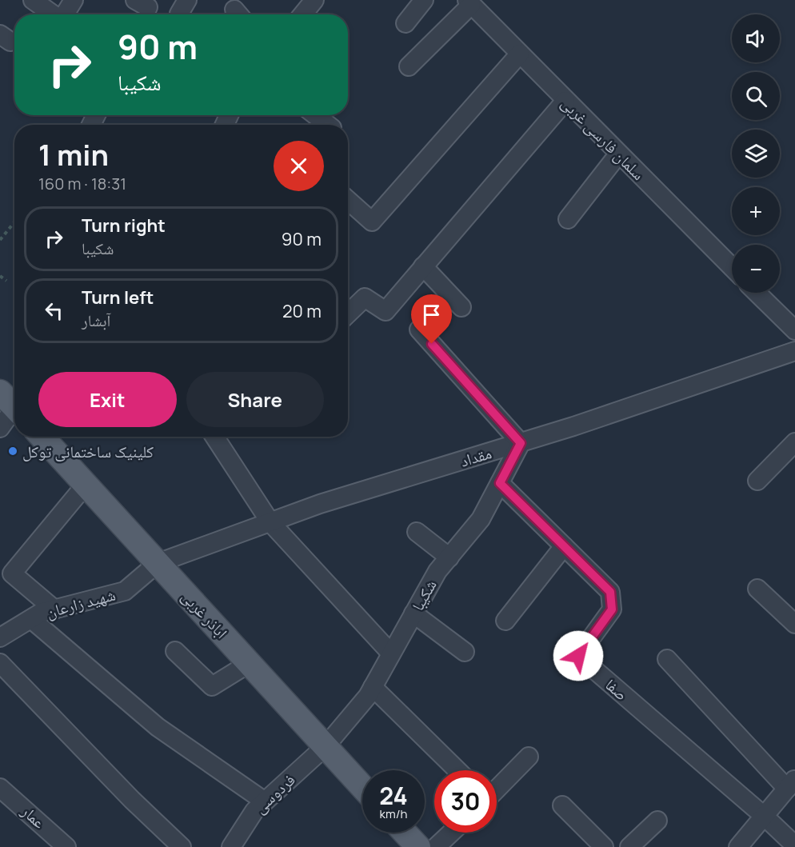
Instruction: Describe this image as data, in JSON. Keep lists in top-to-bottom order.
{
  "streets": {
    "main road": ["اباذر غربی"],
    "street": [
      "سلمان فارسی غربی",
      "مقداد",
      "شکیبا",
      "شهید زارعان",
      "صفا",
      "فردوسی",
      "عمار"
    ]
  },
  "crossings": [
    ["مقداد", "شکیبا"],
    ["مقداد", "شهید زارعان"],
    ["مقداد", "اباذر غربی"],
    ["شکیبا", "اباذر غربی"],
    ["شکیبا", "صفا"],
    ["شکیبا", "فردوسی"],
    ["شهید زارعان", "اباذر غربی"],
    ["اباذر غربی", "فردوسی"]
  ],
  "places": ["کلینیک ساختمانی توکل"],
  "page": {
    "map_buttons": ["+", "−"],
    "turn": ["90 m", "شکیبا"],
    "heading": ["1 min", "160 m · 18:31"],
    "list": [
      {
        "name": "Turn right",
        "note": "شکیبا",
        "value": "90 m"
      },
      {
        "name": "Turn left",
        "note": "آبشار",
        "value": "20 m"
      }
    ],
    "buttons": ["Exit", "Share"],
    "speed": "24 km/h",
    "limit": "30"
  }
}
